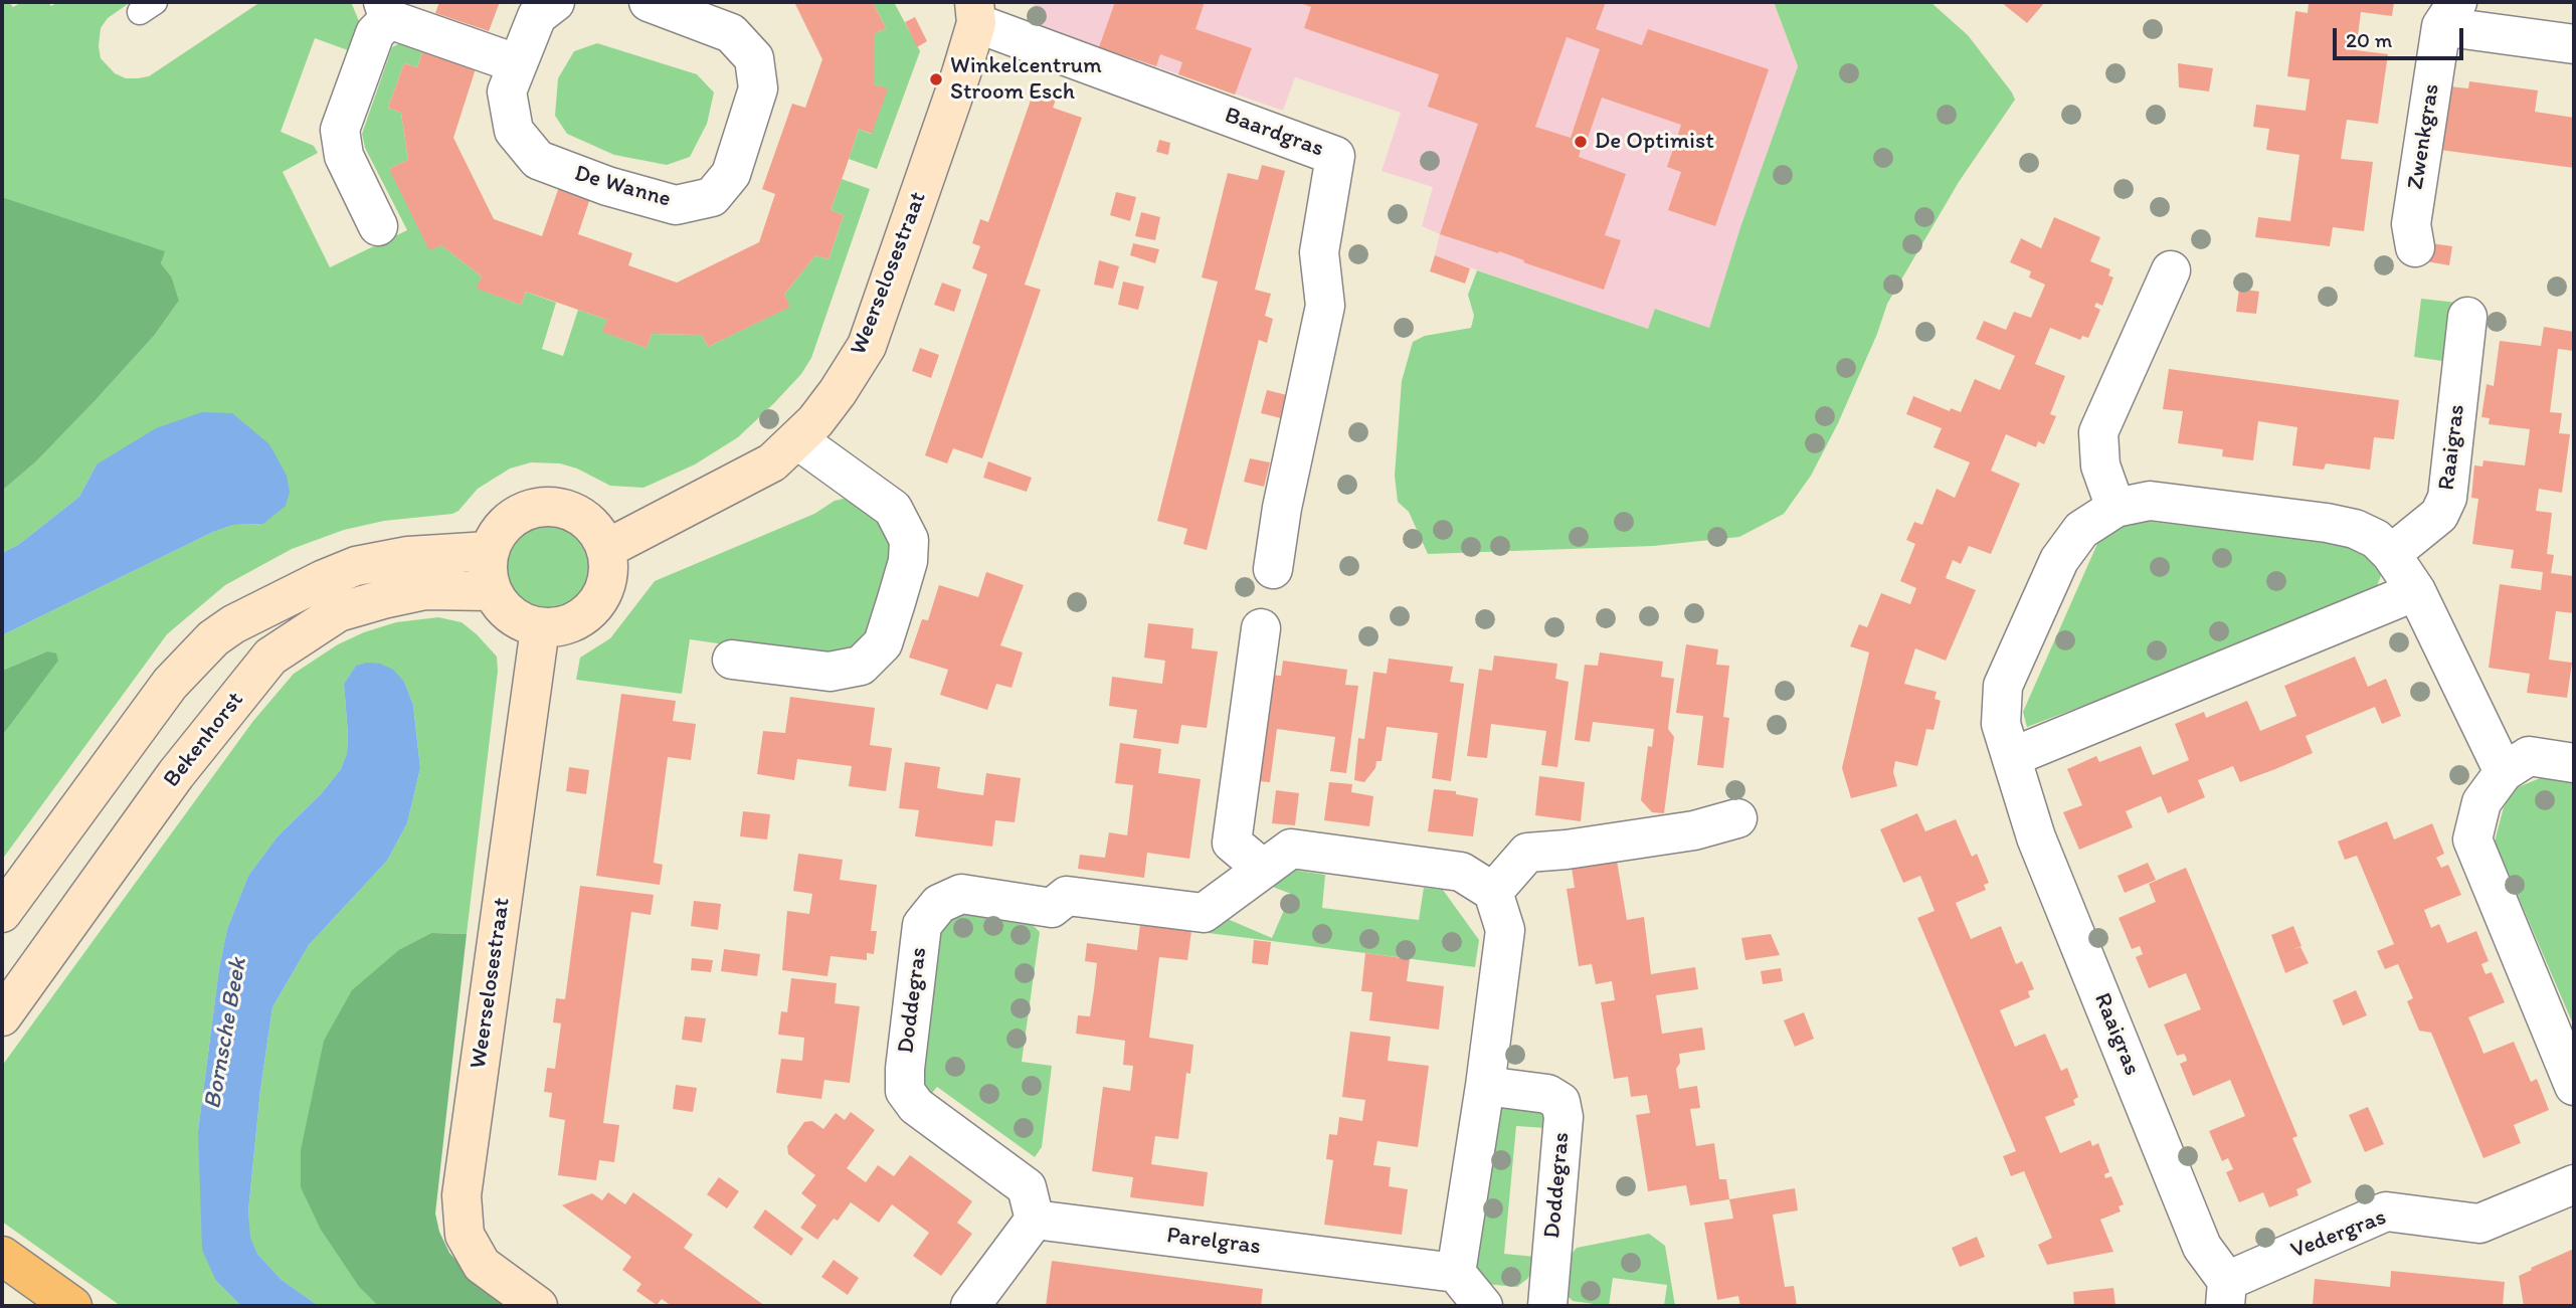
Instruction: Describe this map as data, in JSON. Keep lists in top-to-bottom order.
{
  "streets": {
    "street": [
      "Baardgras",
      "Zwenkgras",
      "De Wanne",
      "Weerselosestraat",
      "Raaigras",
      "Bekenhorst",
      "Doddegras",
      "Vedergras",
      "Parelgras"
    ]
  },
  "crossings": [
    ["Baardgras", "Weerselosestraat"],
    ["Weerselosestraat", "Bekenhorst"],
    ["Raaigras", "Vedergras"],
    ["Doddegras", "Parelgras"]
  ],
  "water": ["Bornsche Beek"],
  "places": ["Winkelcentrum Stroom Esch", "De Optimist"],
  "scale_bar": "20 m"
}
